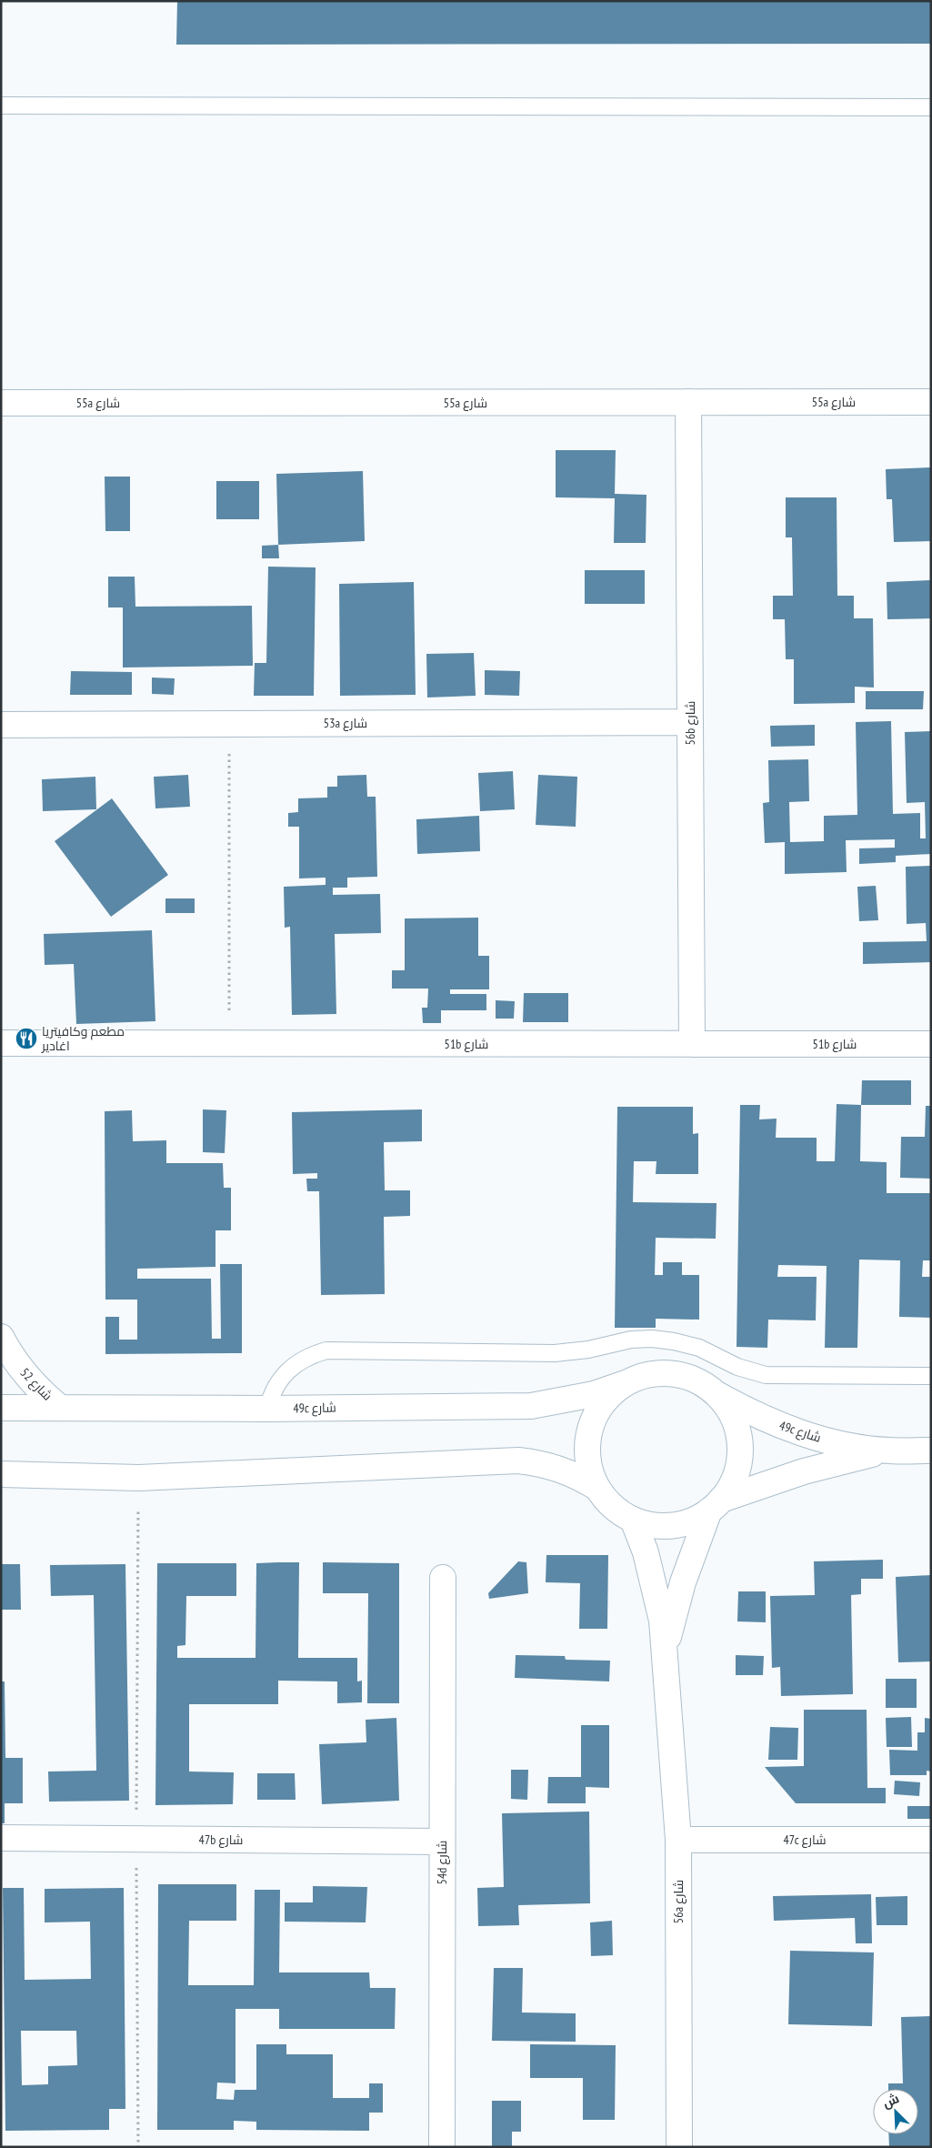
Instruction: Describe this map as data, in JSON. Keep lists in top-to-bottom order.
{
  "streets": {
    "street": [
      "55a شارع",
      "53a شارع",
      "56b شارع",
      "51b شارع",
      "شارع 52",
      "49c شارع",
      "47b شارع",
      "47c شارع",
      "54d شارع",
      "56a شارع"
    ]
  },
  "crossings": [
    ["55a شارع", "56b شارع"],
    ["53a شارع", "56b شارع"],
    ["56b شارع", "51b شارع"],
    ["شارع 52", "49c شارع"],
    ["49c شارع", "56a شارع"],
    ["47b شارع", "54d شارع"],
    ["47c شارع", "56a شارع"]
  ],
  "places": {
    "restaurant": ["مطعم وكافيتريا اغادير"]
  },
  "north": "top left"
}
